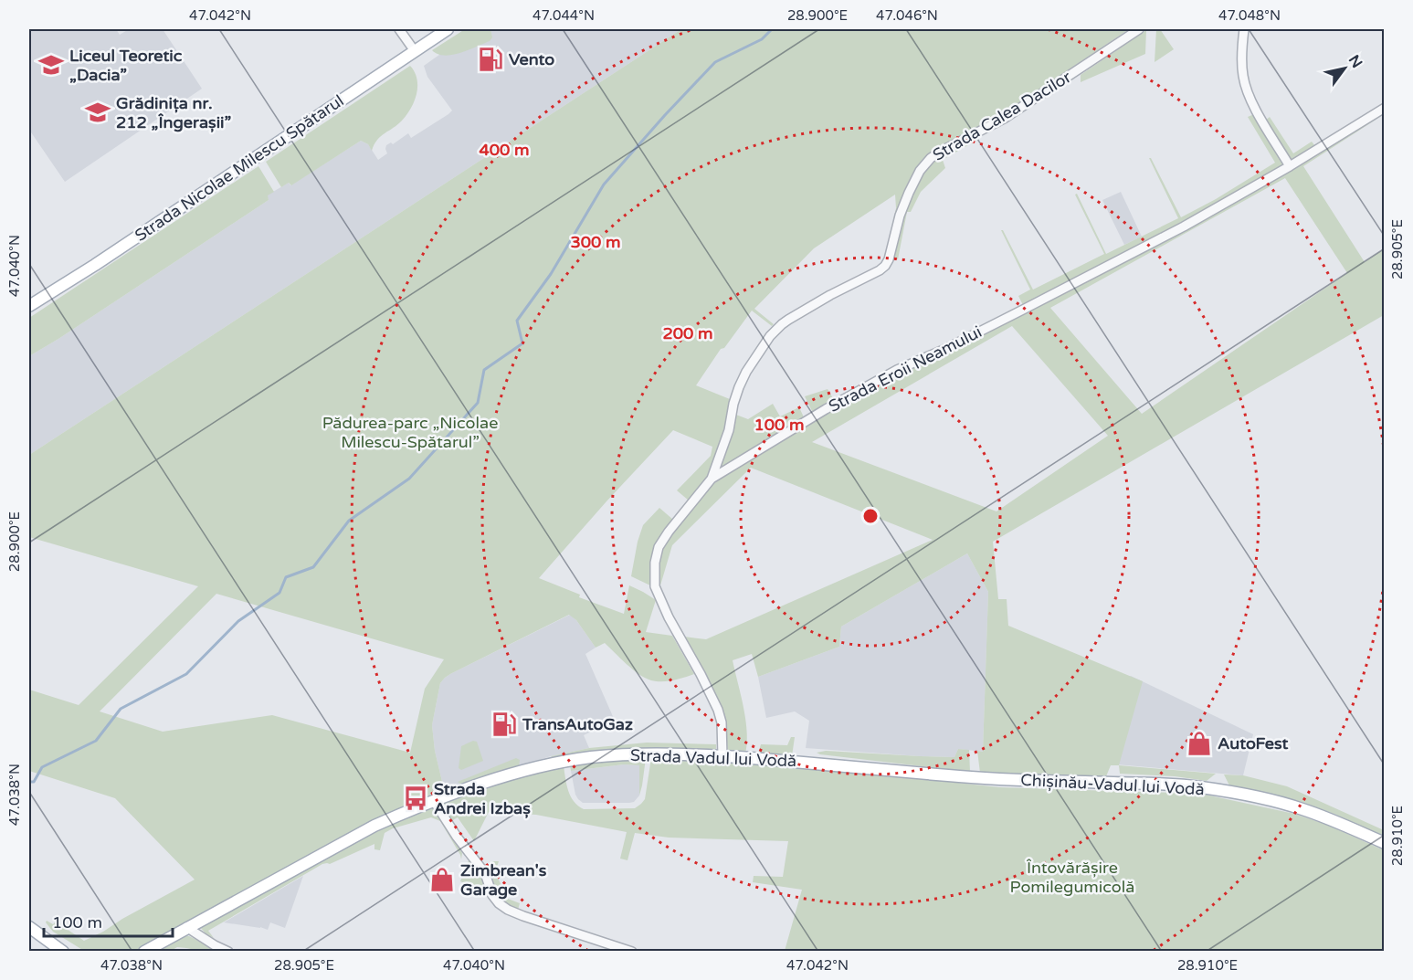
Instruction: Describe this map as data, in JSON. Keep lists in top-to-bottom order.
{
  "streets": {
    "main road": ["Strada Nicolae Milescu Spătarul", "Strada Vadul lui Vodă", "Chișinău-Vadul lui Vodă"],
    "street": ["Strada Calea Dacilor", "Strada Eroii Neamului"]
  },
  "crossings": [
    ["Strada Calea Dacilor", "Strada Eroii Neamului"],
    ["Strada Eroii Neamului", "Strada Vadul lui Vodă"],
    ["Strada Vadul lui Vodă", "Chișinău-Vadul lui Vodă"]
  ],
  "parks": ["Pădurea-parc „Nicolae Milescu-Spătarul”", "Întovărășire Pomilegumicolă"],
  "places": {
    "fuel station": ["Vento", "TransAutoGaz"],
    "school or university": ["Liceul Teoretic „Dacia”", "Grădinița nr. 212 „Îngerașii”"],
    "shop": ["AutoFest", "Zimbrean's Garage"],
    "bus stop": ["Strada Andrei Izbaș"]
  },
  "scale_bar": "100 m",
  "north": "top right",
  "coordinates": [
    "47.042°N",
    "47.044°N",
    "28.900°E",
    "47.046°N",
    "47.048°N",
    "28.905°E",
    "47.040°N",
    "47.038°N",
    "28.910°E"
  ],
  "rings": [
    "400 m",
    "300 m",
    "200 m",
    "100 m"
  ]
}
